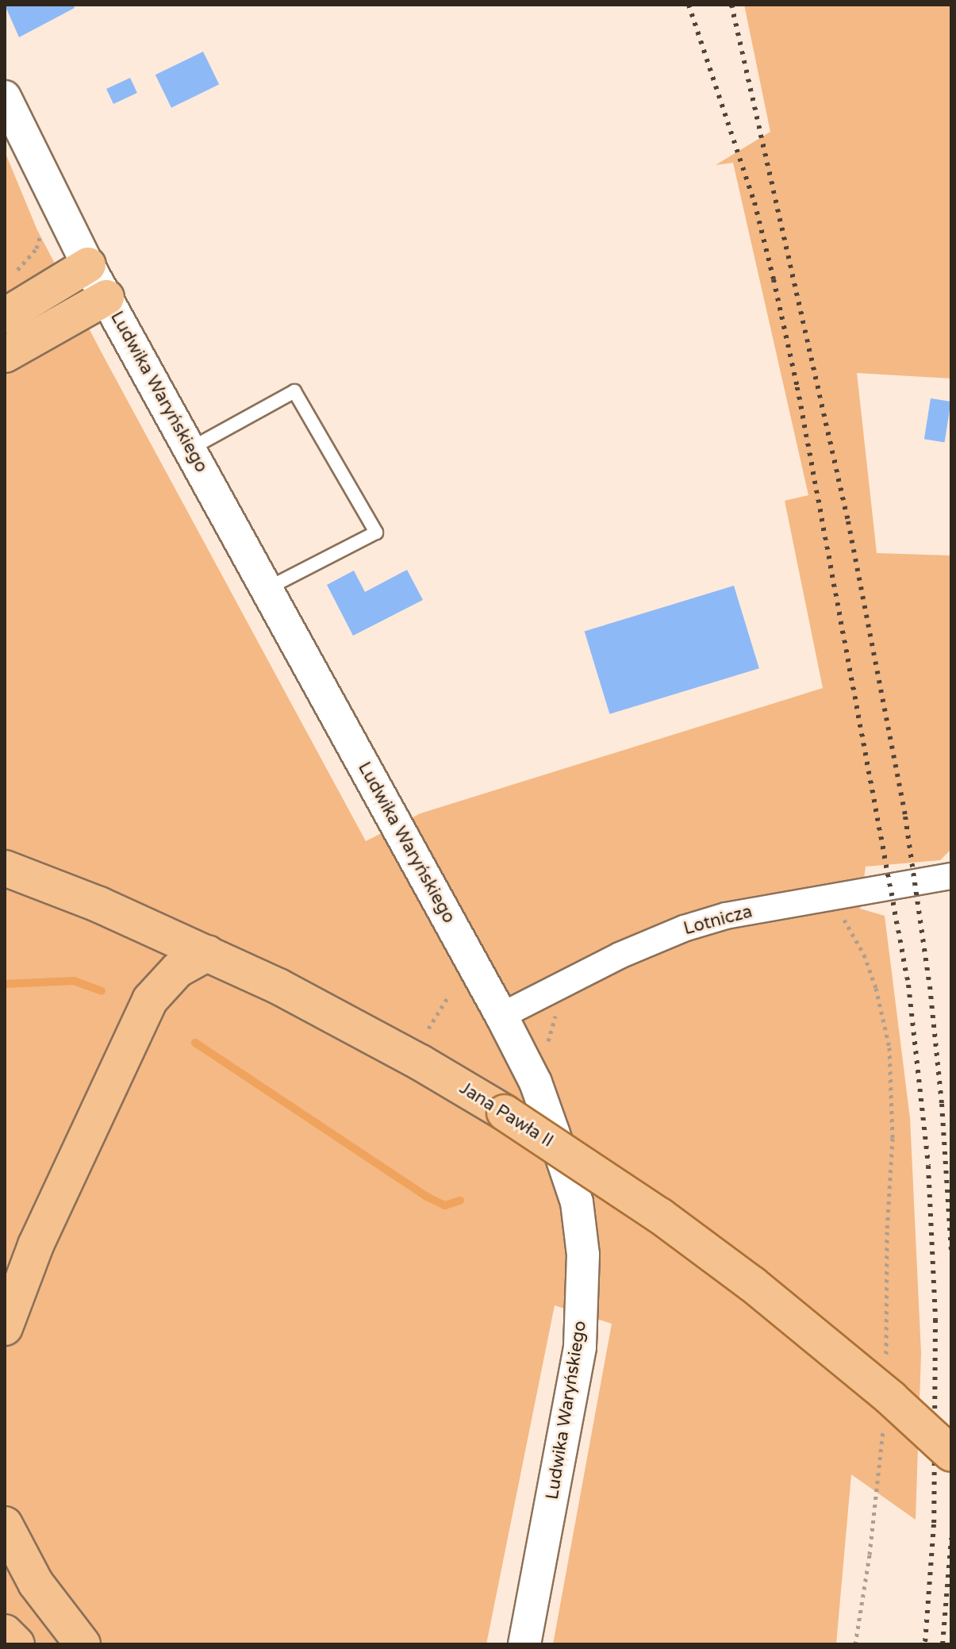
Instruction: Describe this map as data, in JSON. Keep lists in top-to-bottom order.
{
  "streets": {
    "main road": ["Jana Pawła II"],
    "street": ["Ludwika Waryńskiego", "Lotnicza"]
  },
  "crossings": [
    ["Ludwika Waryńskiego", "Lotnicza"]
  ]
}
